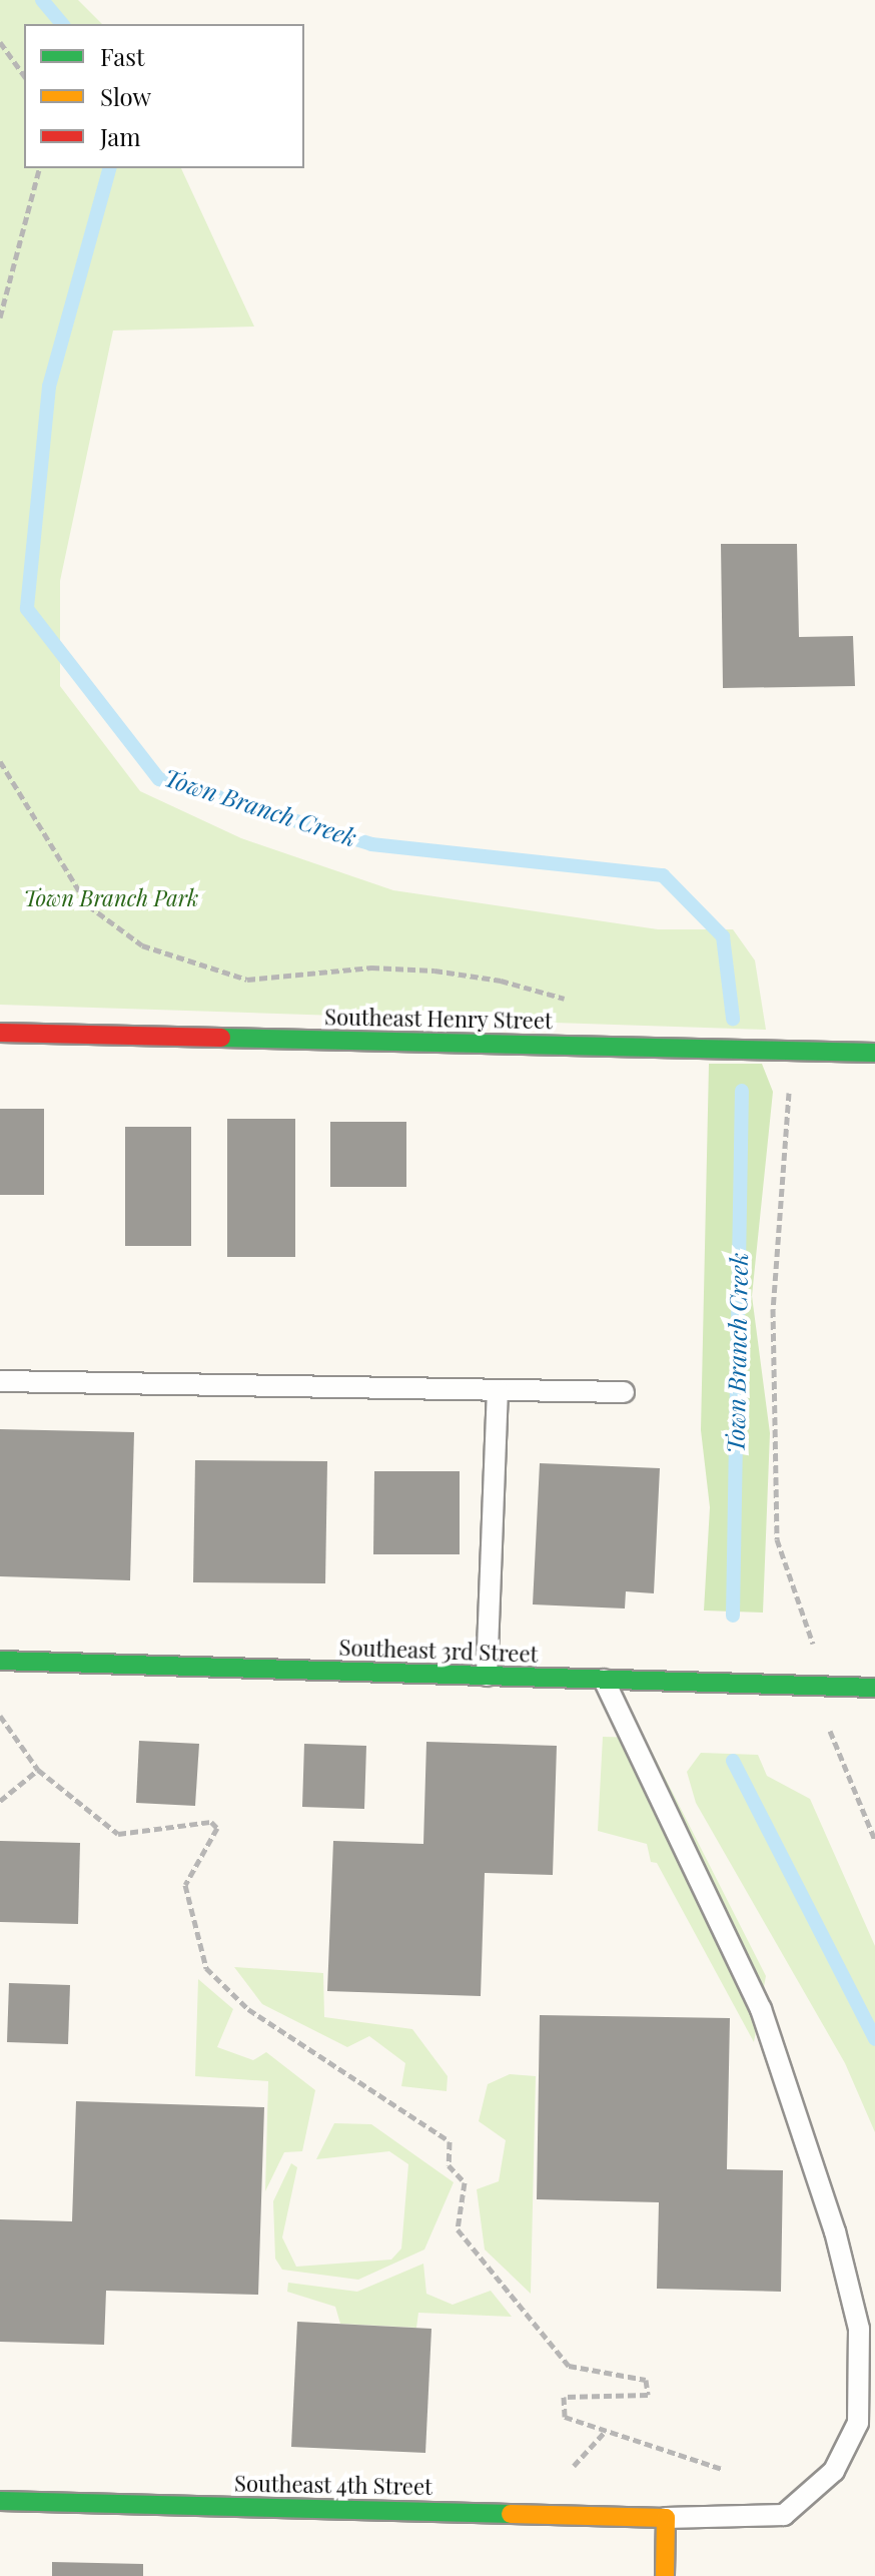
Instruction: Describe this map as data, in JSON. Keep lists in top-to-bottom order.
{
  "streets": {
    "street": ["Southeast Henry Street", "Southeast 3rd Street", "Southeast 4th Street"]
  },
  "water": ["Town Branch Creek"],
  "parks": ["Town Branch Park"],
  "legend": ["Fast", "Slow", "Jam"]
}
